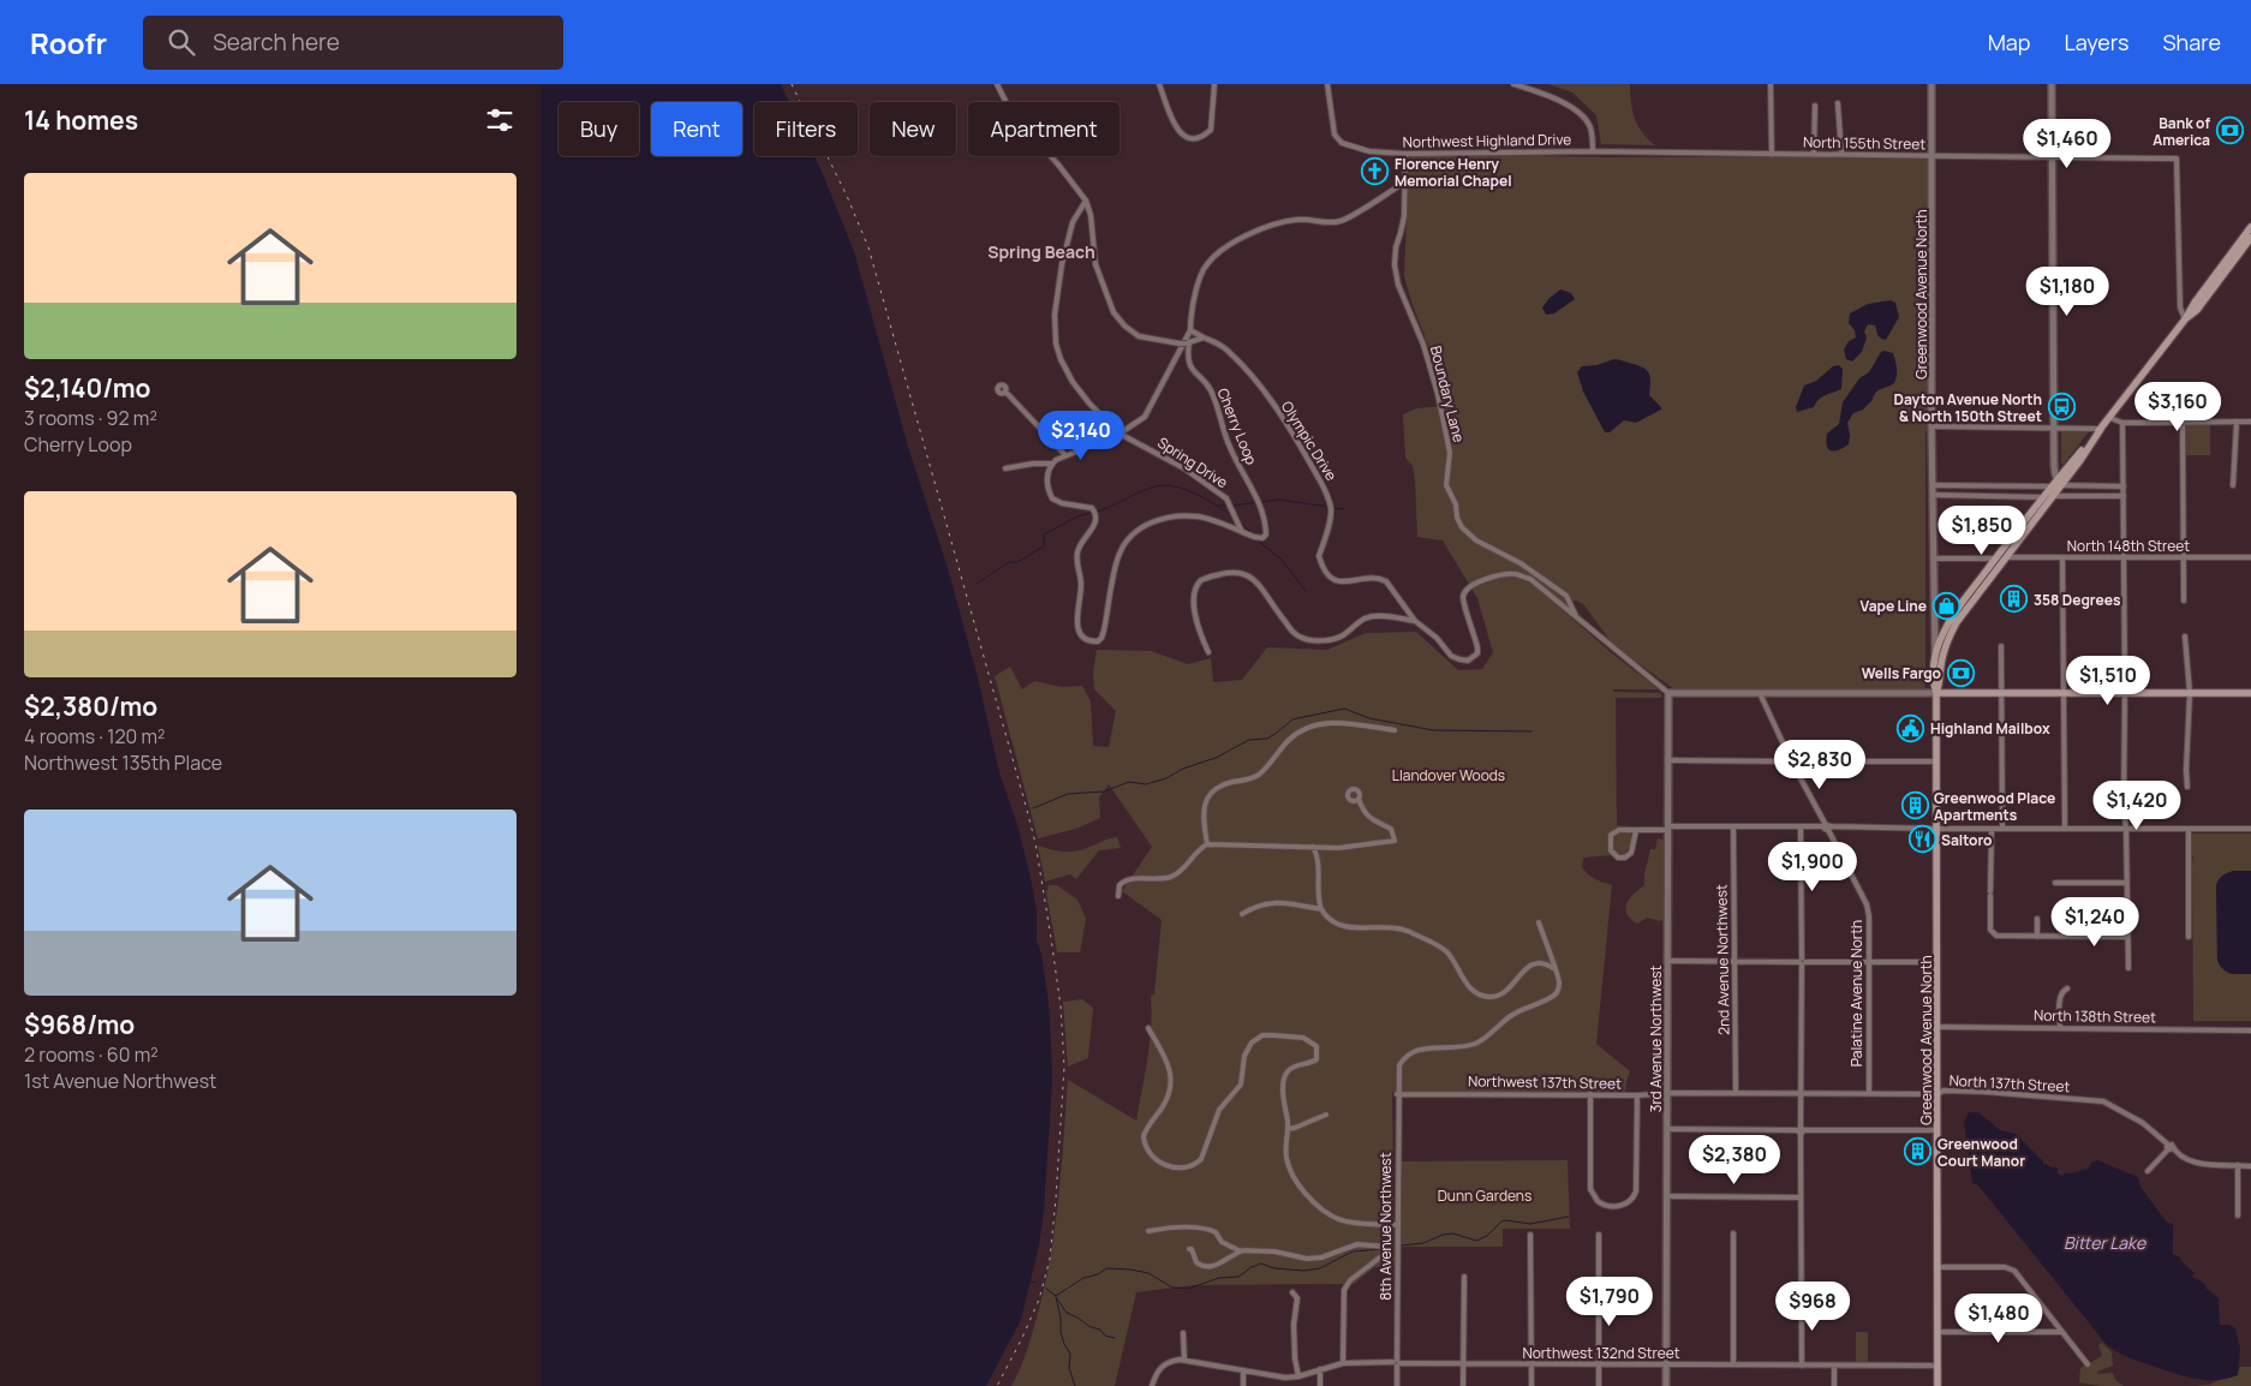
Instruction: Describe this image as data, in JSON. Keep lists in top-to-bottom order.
{
  "streets": {
    "main road": ["Greenwood Avenue North"],
    "street": [
      "Northwest Highland Drive",
      "North 155th Street",
      "Boundary Lane",
      "Cherry Loop",
      "Olympic Drive",
      "Spring Drive",
      "North 148th Street",
      "2nd Avenue Northwest",
      "Palatine Avenue North",
      "North 138th Street",
      "3rd Avenue Northwest",
      "Northwest 137th Street",
      "North 137th Street",
      "8th Avenue Northwest",
      "Northwest 132nd Street"
    ]
  },
  "crossings": [
    ["Northwest Highland Drive", "North 155th Street"],
    ["Northwest Highland Drive", "Boundary Lane"],
    ["North 155th Street", "Greenwood Avenue North"],
    ["Greenwood Avenue North", "North 138th Street"],
    ["Greenwood Avenue North", "North 137th Street"],
    ["Greenwood Avenue North", "Northwest 132nd Street"],
    ["Boundary Lane", "Olympic Drive"],
    ["Boundary Lane", "3rd Avenue Northwest"],
    ["Cherry Loop", "Spring Drive"],
    ["2nd Avenue Northwest", "Northwest 137th Street"],
    ["Palatine Avenue North", "North 137th Street"],
    ["3rd Avenue Northwest", "Northwest 137th Street"],
    ["3rd Avenue Northwest", "Northwest 132nd Street"],
    ["Northwest 137th Street", "North 137th Street"],
    ["Northwest 137th Street", "8th Avenue Northwest"],
    ["8th Avenue Northwest", "Northwest 132nd Street"]
  ],
  "districts": ["Spring Beach"],
  "water": ["Bitter Lake"],
  "parks": ["Llandover Woods", "Dunn Gardens"],
  "places": {
    "bank": ["Bank of America", "Wells Fargo"],
    "church": ["Florence Henry Memorial Chapel"],
    "bus stop": ["Dayton Avenue North & North 150th Street"],
    "building": ["358 Degrees", "Greenwood Place Apartments", "Greenwood Court Manor"],
    "shop": ["Vape Line"],
    "public building": ["Highland Mailbox"],
    "restaurant": ["Saltoro"]
  },
  "page": {
    "header": "Roofr",
    "search": "Search here",
    "nav": ["Map", "Layers", "Share"],
    "heading": "14 homes",
    "chip": [
      "Buy",
      "Rent",
      "Filters",
      "New",
      "Apartment"
    ],
    "price": [
      "$1,460",
      "$1,180",
      "$3,160",
      "$2,140",
      "$1,850",
      "$1,510",
      "$2,830",
      "$1,420",
      "$1,900",
      "$1,240",
      "$2,380",
      "$1,790",
      "$968",
      "$1,480"
    ],
    "list": [
      {
        "name": "$2,140/mo",
        "note": "3 rooms · 92 m² · Cherry Loop"
      },
      {
        "name": "$2,380/mo",
        "note": "4 rooms · 120 m² · Northwest 135th Place"
      },
      {
        "name": "$968/mo",
        "note": "2 rooms · 60 m² · 1st Avenue Northwest"
      }
    ]
  }
}
